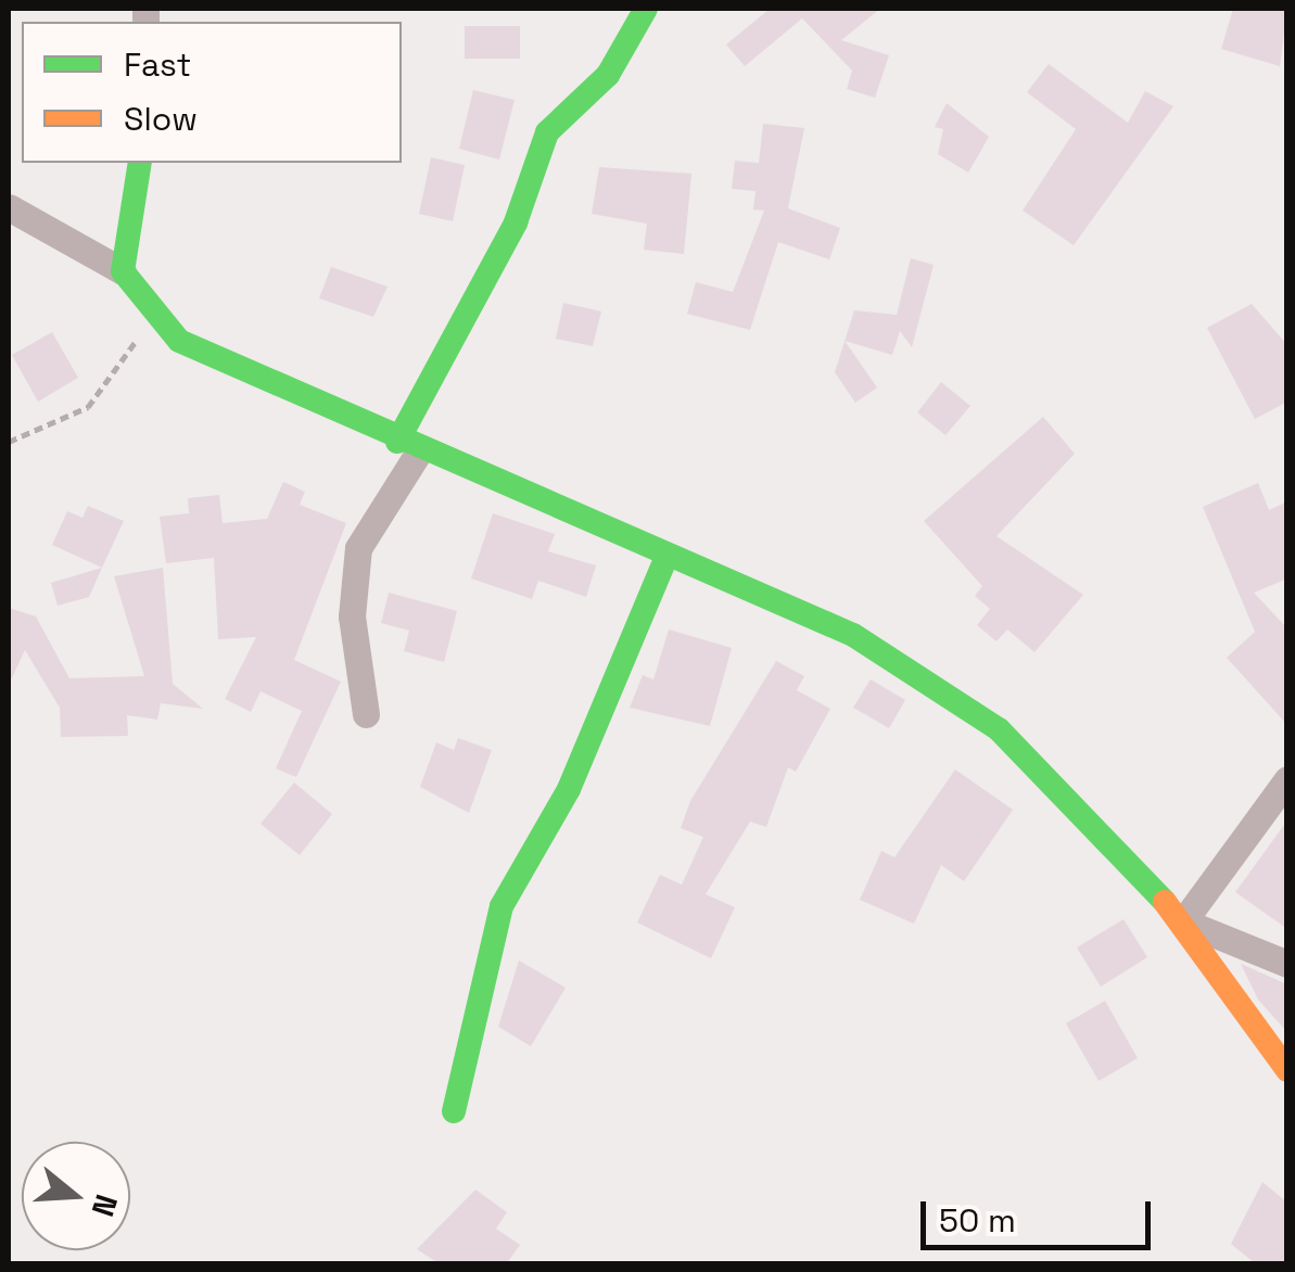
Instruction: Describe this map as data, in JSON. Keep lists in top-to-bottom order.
{
  "legend": ["Fast", "Slow"],
  "scale_bar": "50 m",
  "north": "right"
}
